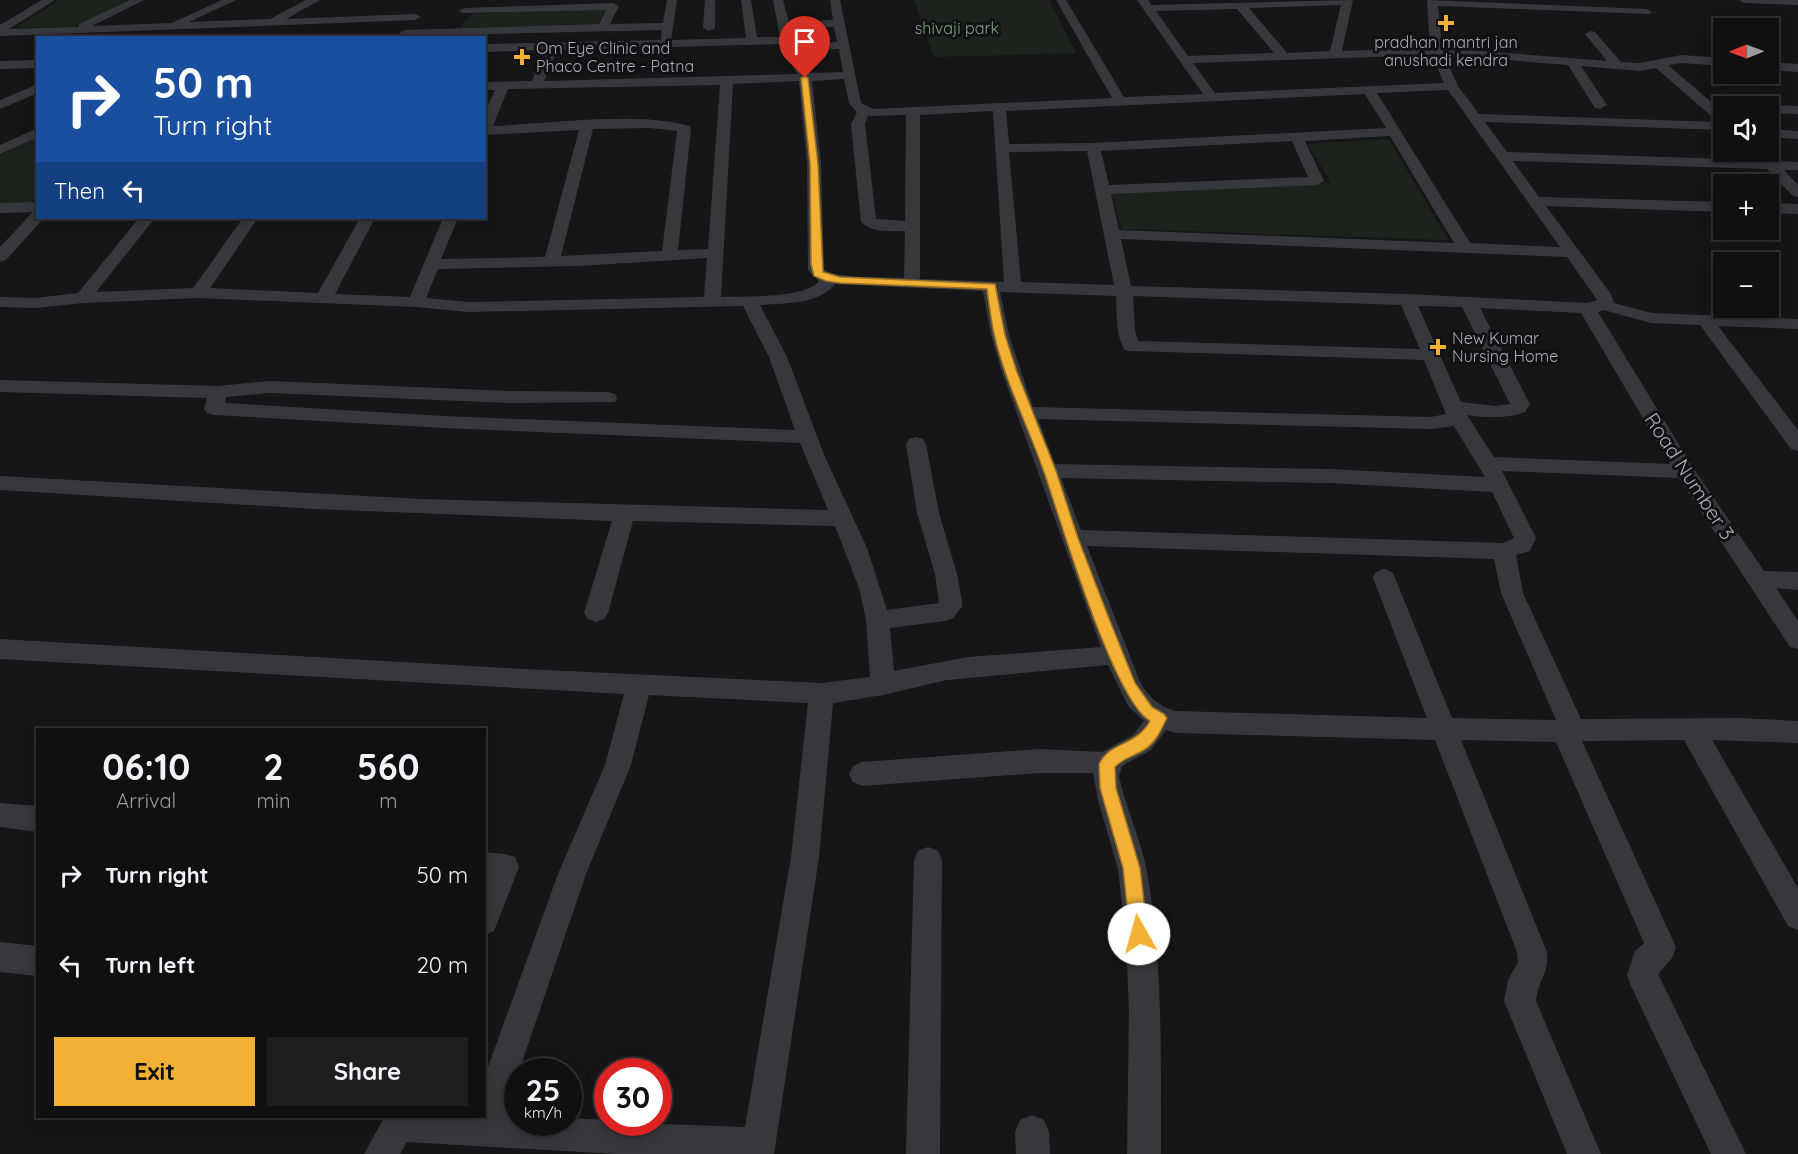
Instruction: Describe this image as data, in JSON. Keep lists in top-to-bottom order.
{
  "streets": {
    "street": ["Road Number 3"]
  },
  "parks": ["shivaji park"],
  "places": {
    "health": ["pradhan mantri jan anushadi kendra", "Om Eye Clinic and Phaco Centre - Patna", "New Kumar Nursing Home"]
  },
  "north": "left",
  "page": {
    "map_buttons": ["+", "−"],
    "turn": ["50 m", "Turn right"],
    "then": "Then",
    "eta": [
      "06:10",
      "Arrival",
      "2",
      "min",
      "560",
      "m"
    ],
    "list": [
      {
        "name": "Turn right",
        "value": "50 m"
      },
      {
        "name": "Turn left",
        "value": "20 m"
      }
    ],
    "buttons": ["Exit", "Share"],
    "speed": "25 km/h",
    "limit": "30"
  }
}
